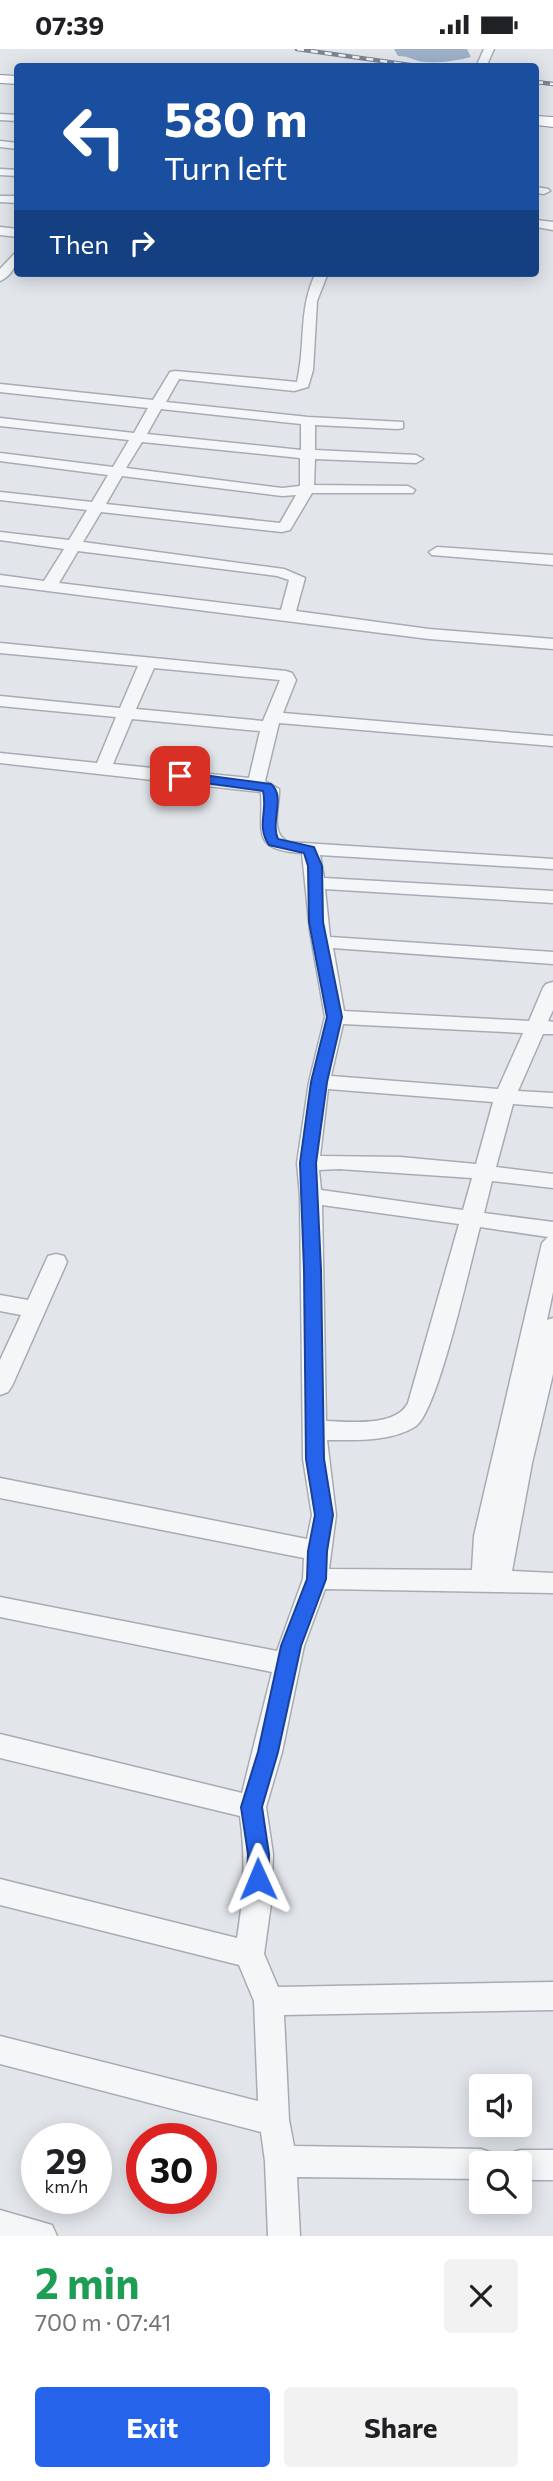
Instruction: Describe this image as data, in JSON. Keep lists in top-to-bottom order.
{
  "page": {
    "status": "07:39",
    "turn": ["580 m", "Turn left"],
    "then": "Then",
    "speed": "29 km/h",
    "limit": "30",
    "heading": ["2 min", "700 m · 07:41"],
    "buttons": ["Exit", "Share"]
  }
}
